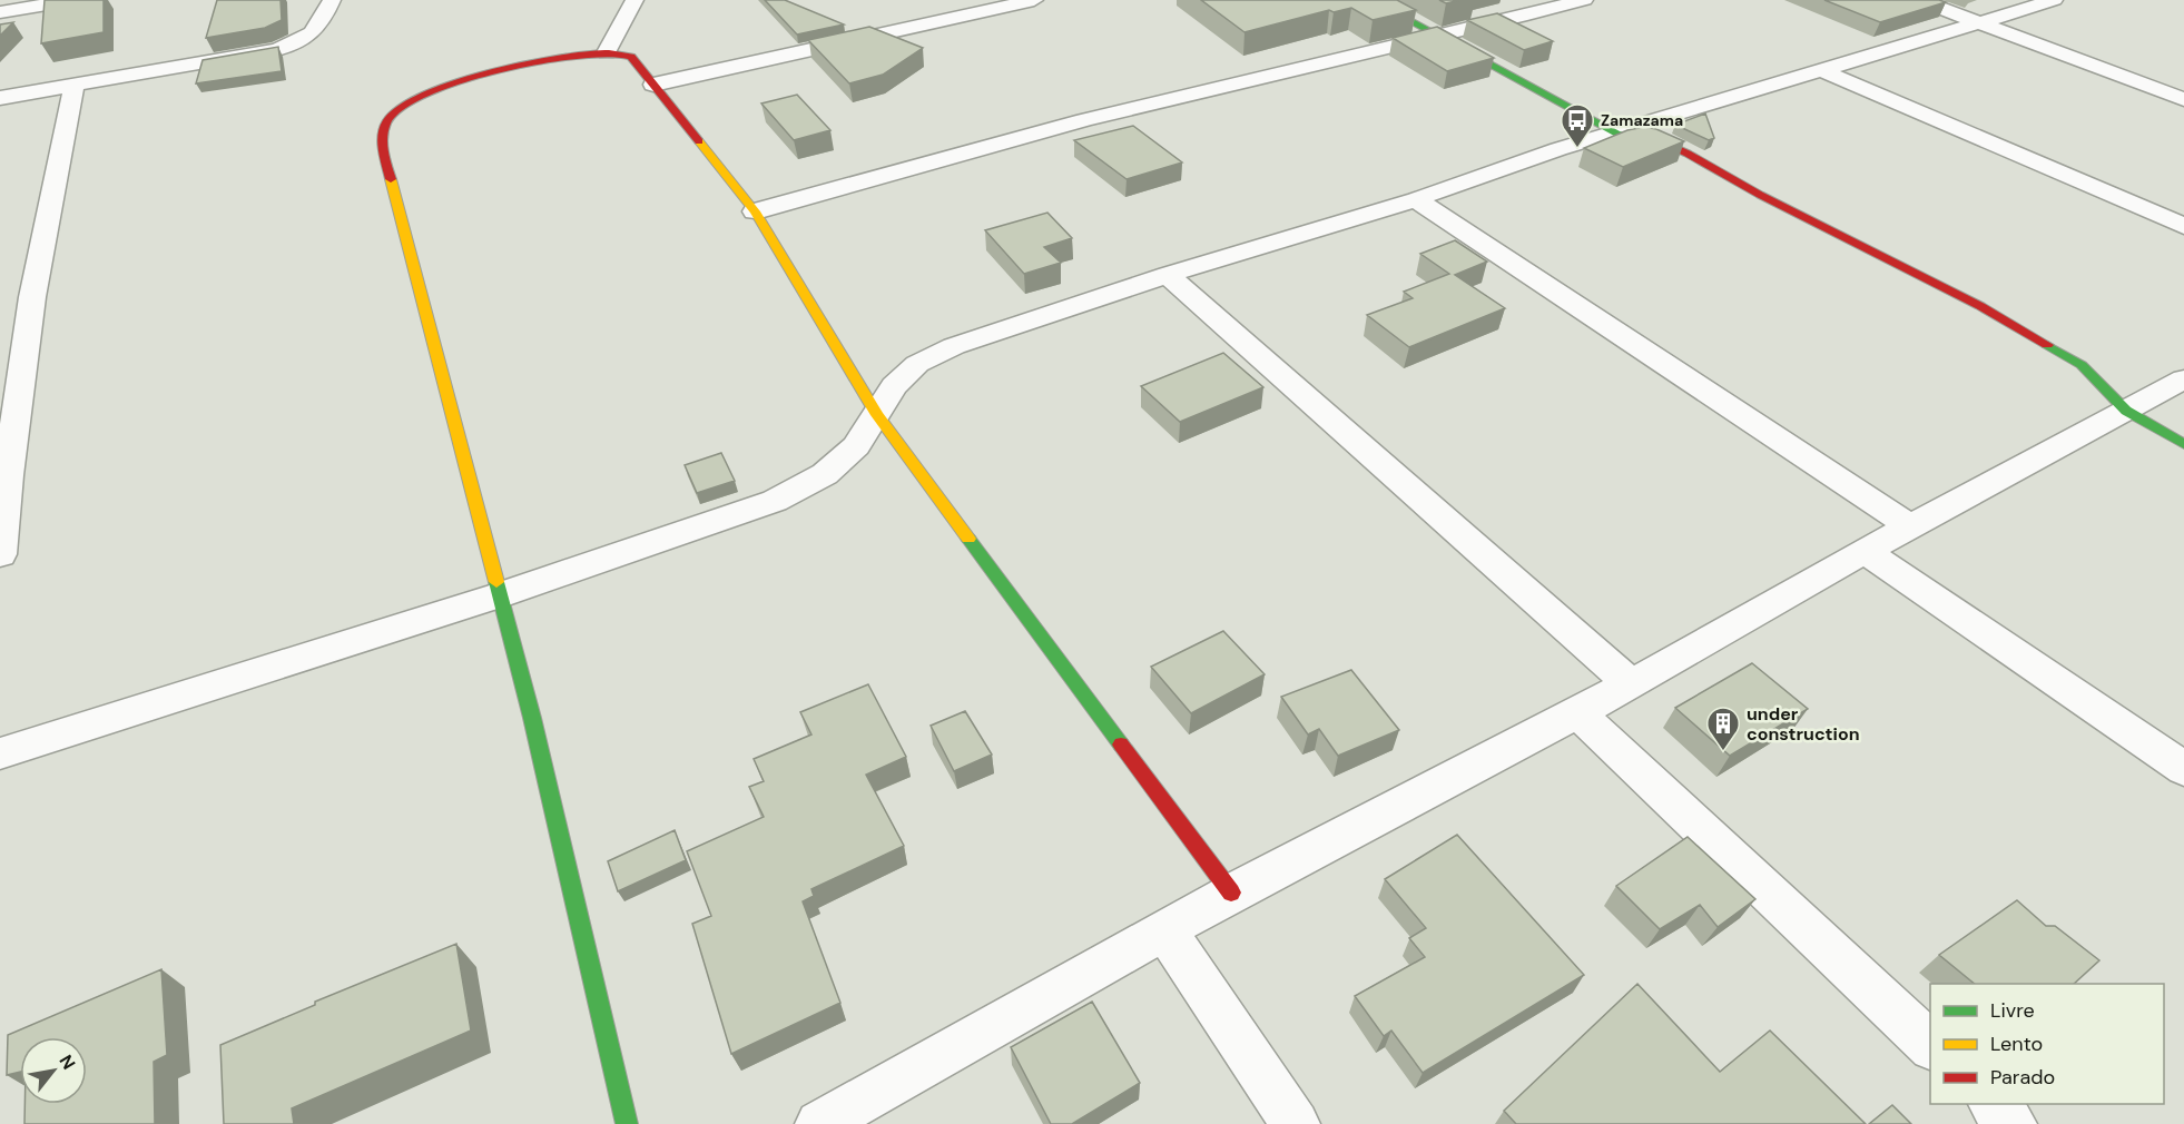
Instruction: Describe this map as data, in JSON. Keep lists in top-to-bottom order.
{
  "places": {
    "bus stop": ["Zamazama"],
    "building": ["under construction"]
  },
  "legend": ["Livre", "Lento", "Parado"],
  "north": "top right"
}
